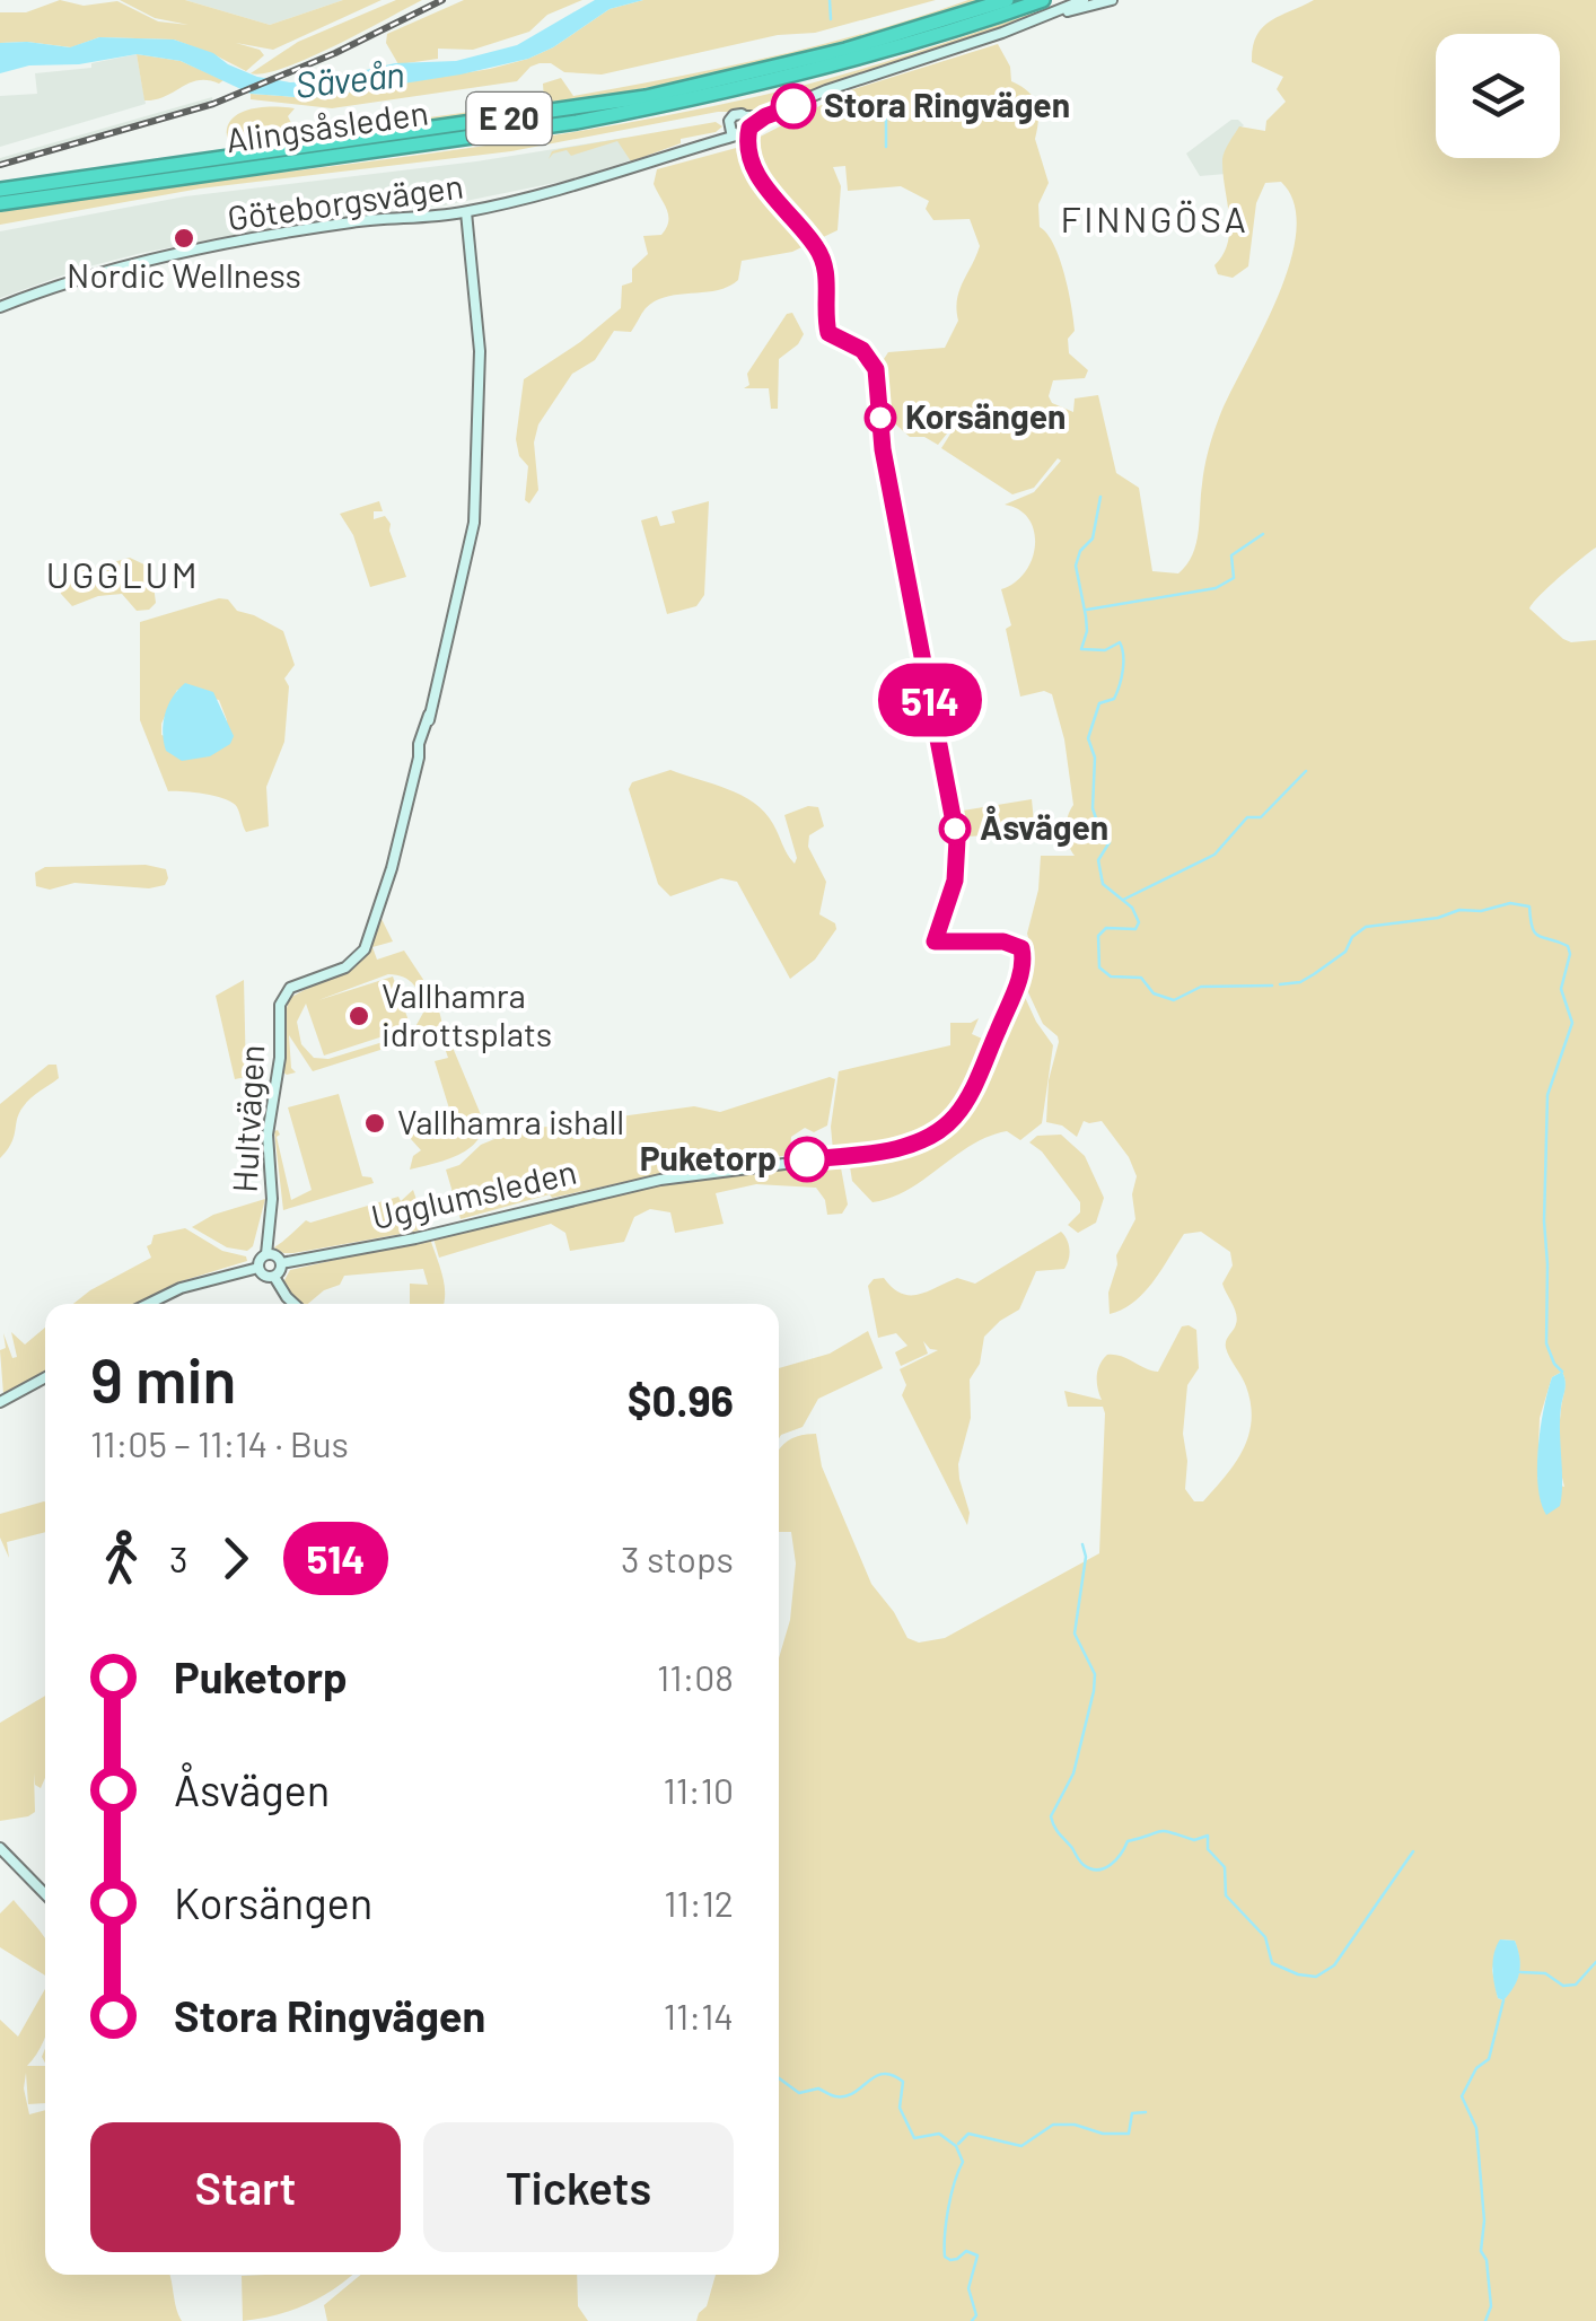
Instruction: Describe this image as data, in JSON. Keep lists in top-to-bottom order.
{
  "streets": {
    "highway": ["E 20", "Alingsåsleden"],
    "street": ["Göteborgsvägen", "Hultvägen", "Ugglumsleden"]
  },
  "crossings": [
    ["Göteborgsvägen", "Hultvägen"],
    ["Hultvägen", "Ugglumsleden"]
  ],
  "districts": ["FINNGÖSA", "UGGLUM"],
  "water": ["Säveån"],
  "places": [
    "Stora Ringvägen",
    "Nordic Wellness",
    "Korsängen",
    "Åsvägen",
    "Vallhamra idrottsplats",
    "Vallhamra ishall",
    "Puketorp"
  ],
  "lines": ["bus line 514"],
  "page": {
    "on_map": "514",
    "heading": ["9 min", "11:05 – 11:14 · Bus", "$0.96"],
    "legs": ["3", "514", "3 stops"],
    "list": [
      {
        "name": "Puketorp",
        "value": "11:08"
      },
      {
        "name": "Åsvägen",
        "value": "11:10"
      },
      {
        "name": "Korsängen",
        "value": "11:12"
      },
      {
        "name": "Stora Ringvägen",
        "value": "11:14"
      }
    ],
    "buttons": ["Start", "Tickets"]
  }
}
